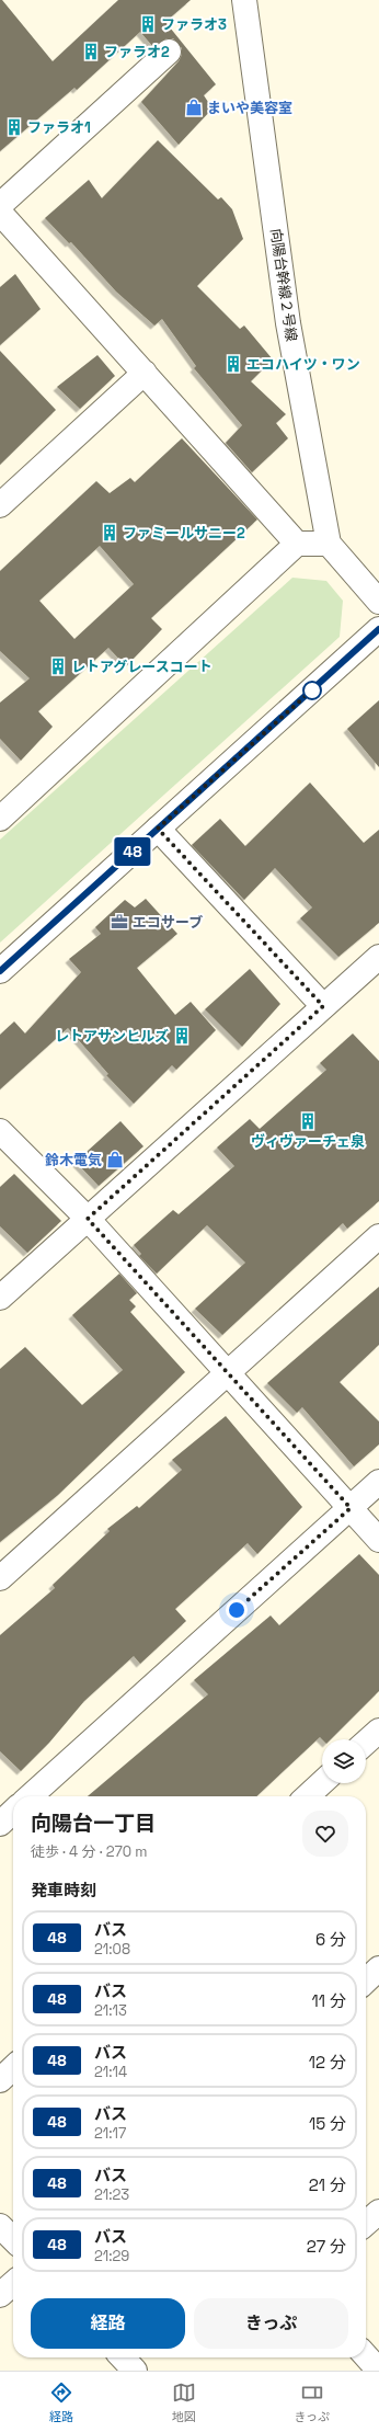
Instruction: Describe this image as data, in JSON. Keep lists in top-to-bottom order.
{
  "streets": {
    "street": ["向陽台幹線２号線"]
  },
  "places": {
    "building": [
      "ファラオ3",
      "ファラオ2",
      "ファラオ1",
      "エコハイツ・ワン",
      "ファミールサニー2",
      "レトアグレースコート",
      "レトアサンヒルズ",
      "ヴィヴァーチェ泉"
    ],
    "shop": ["まいや美容室", "鈴木電気"],
    "office": ["エコサーブ"]
  },
  "lines": ["bus line 48"],
  "page": {
    "on_map": "48",
    "heading": [
      ["向陽台一丁目", "徒歩 · 4 分 · 270 m"],
      "発車時刻"
    ],
    "list": [
      {
        "mark": "48",
        "name": "バス",
        "note": "21:08",
        "value": "6 分"
      },
      {
        "mark": "48",
        "name": "バス",
        "note": "21:13",
        "value": "11 分"
      },
      {
        "mark": "48",
        "name": "バス",
        "note": "21:14",
        "value": "12 分"
      },
      {
        "mark": "48",
        "name": "バス",
        "note": "21:17",
        "value": "15 分"
      },
      {
        "mark": "48",
        "name": "バス",
        "note": "21:23",
        "value": "21 分"
      },
      {
        "mark": "48",
        "name": "バス",
        "note": "21:29",
        "value": "27 分"
      }
    ],
    "buttons": ["経路", "きっぷ"],
    "tabs": ["経路", "地図", "きっぷ"]
  }
}
